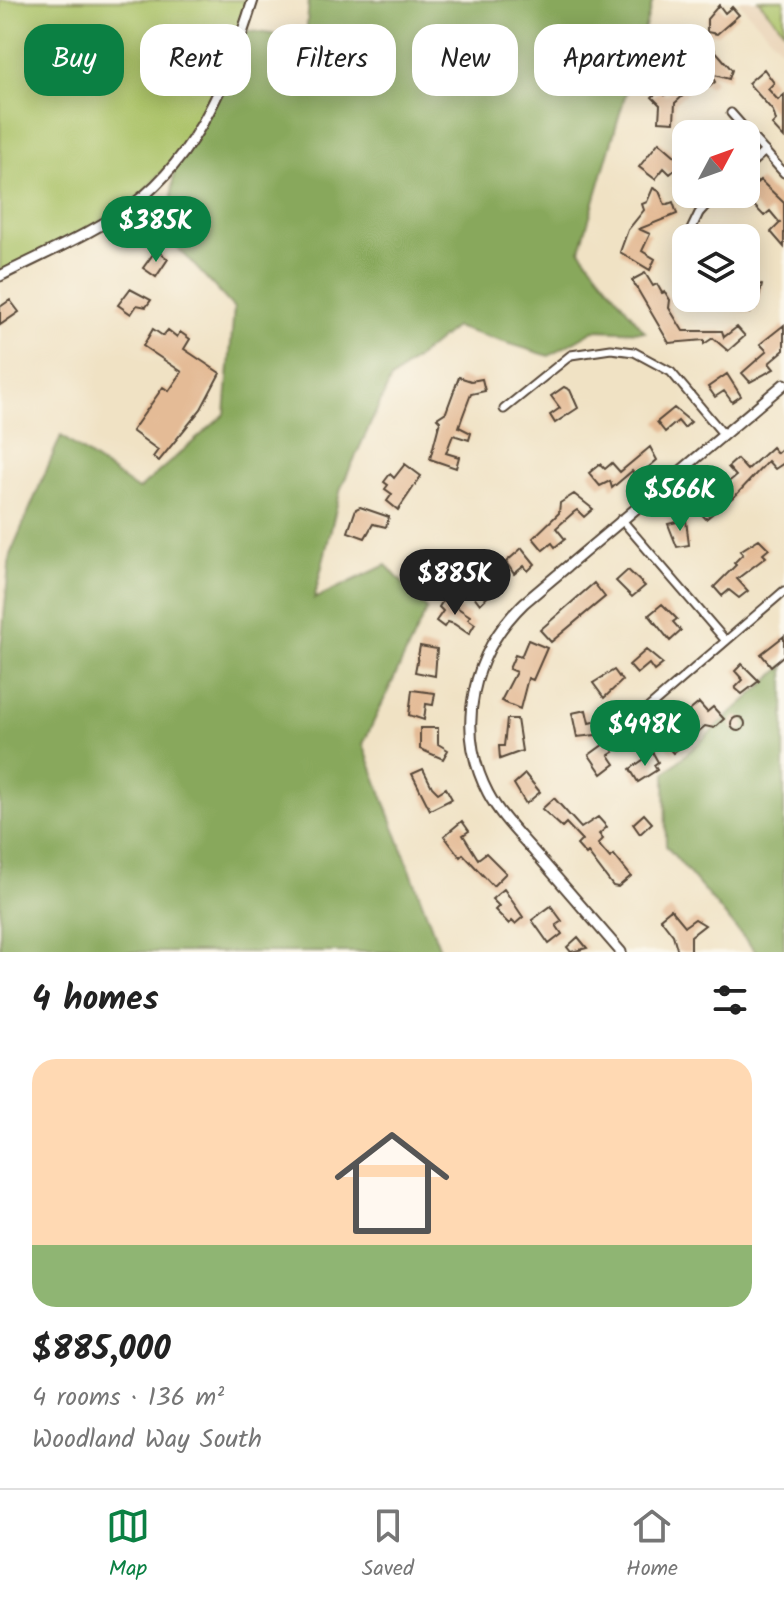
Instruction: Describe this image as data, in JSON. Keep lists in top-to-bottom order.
{
  "north": "top right",
  "page": {
    "chip": [
      "Buy",
      "Rent",
      "Filters",
      "New",
      "Apartment"
    ],
    "price": [
      "$385K",
      "$566K",
      "$885K",
      "$498K"
    ],
    "heading": "4 homes",
    "list": [
      {
        "name": "$885,000",
        "note": "4 rooms · 136 m² · Woodland Way South"
      }
    ],
    "tabs": ["Map", "Saved", "Home"]
  }
}
